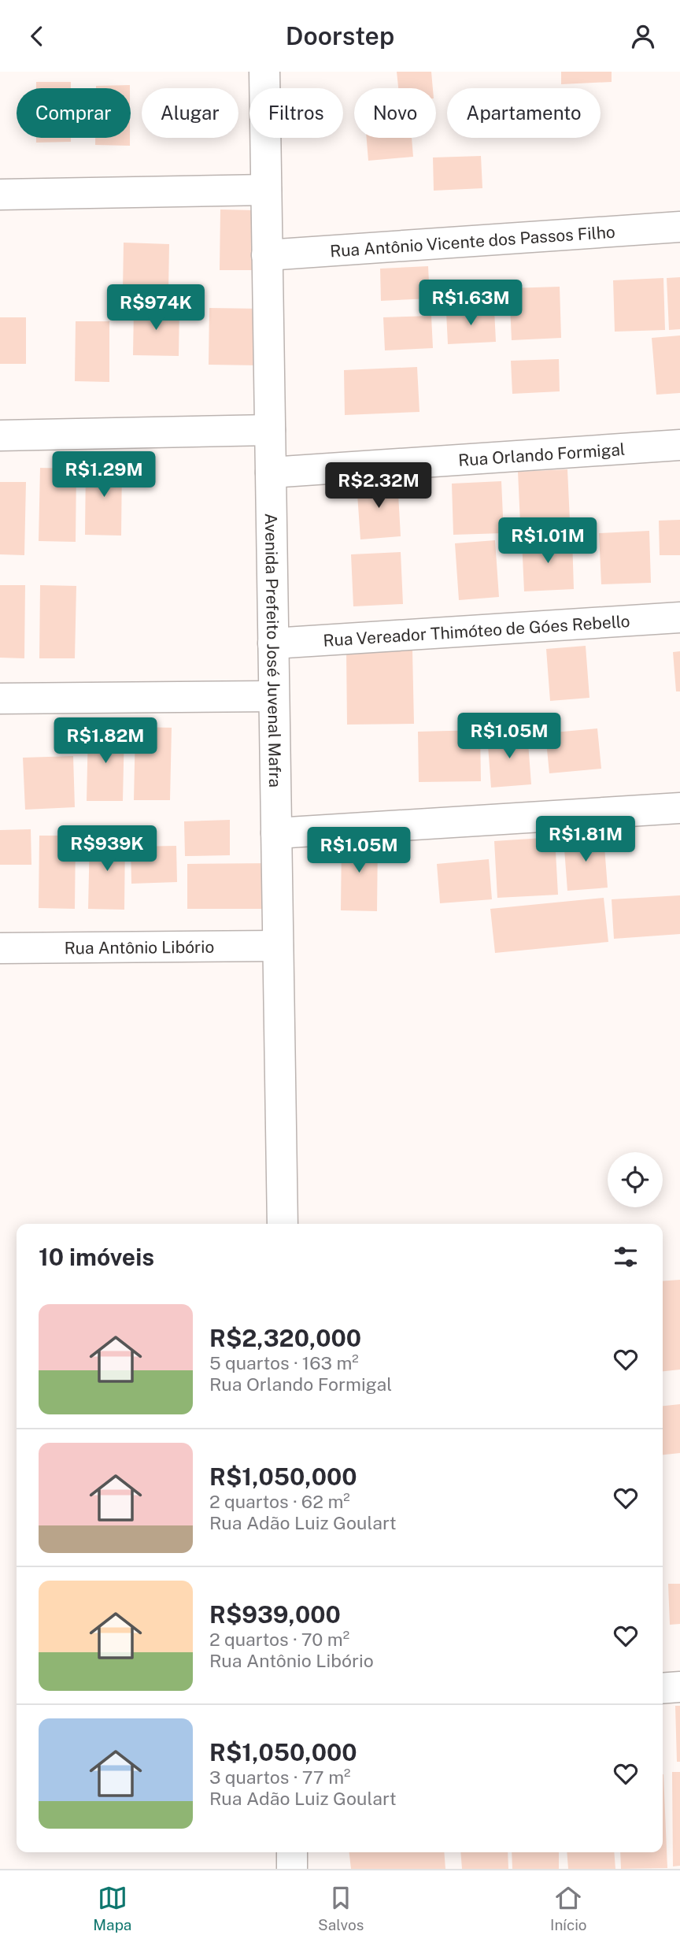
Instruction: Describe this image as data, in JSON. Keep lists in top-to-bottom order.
{
  "streets": {
    "street": [
      "Rua Antônio Vicente dos Passos Filho",
      "Rua Orlando Formigal",
      "Rua Vereador Thimóteo de Góes Rebello",
      "Avenida Prefeito José Juvenal Mafra",
      "Rua Antônio Libório"
    ]
  },
  "crossings": [
    ["Rua Antônio Vicente dos Passos Filho", "Avenida Prefeito José Juvenal Mafra"],
    ["Rua Orlando Formigal", "Avenida Prefeito José Juvenal Mafra"],
    ["Rua Vereador Thimóteo de Góes Rebello", "Avenida Prefeito José Juvenal Mafra"],
    ["Avenida Prefeito José Juvenal Mafra", "Rua Antônio Libório"]
  ],
  "page": {
    "header": "Doorstep",
    "chip": [
      "Comprar",
      "Alugar",
      "Filtros",
      "Novo",
      "Apartamento"
    ],
    "price": [
      "R$1.63M",
      "R$974K",
      "R$1.29M",
      "R$2.32M",
      "R$1.01M",
      "R$1.05M",
      "R$1.82M",
      "R$1.81M",
      "R$939K",
      "R$1.05M"
    ],
    "heading": "10 imóveis",
    "list": [
      {
        "name": "R$2,320,000",
        "note": "5 quartos · 163 m² · Rua Orlando Formigal"
      },
      {
        "name": "R$1,050,000",
        "note": "2 quartos · 62 m² · Rua Adão Luiz Goulart"
      },
      {
        "name": "R$939,000",
        "note": "2 quartos · 70 m² · Rua Antônio Libório"
      },
      {
        "name": "R$1,050,000",
        "note": "3 quartos · 77 m² · Rua Adão Luiz Goulart"
      }
    ],
    "tabs": ["Mapa", "Salvos", "Início"]
  }
}
